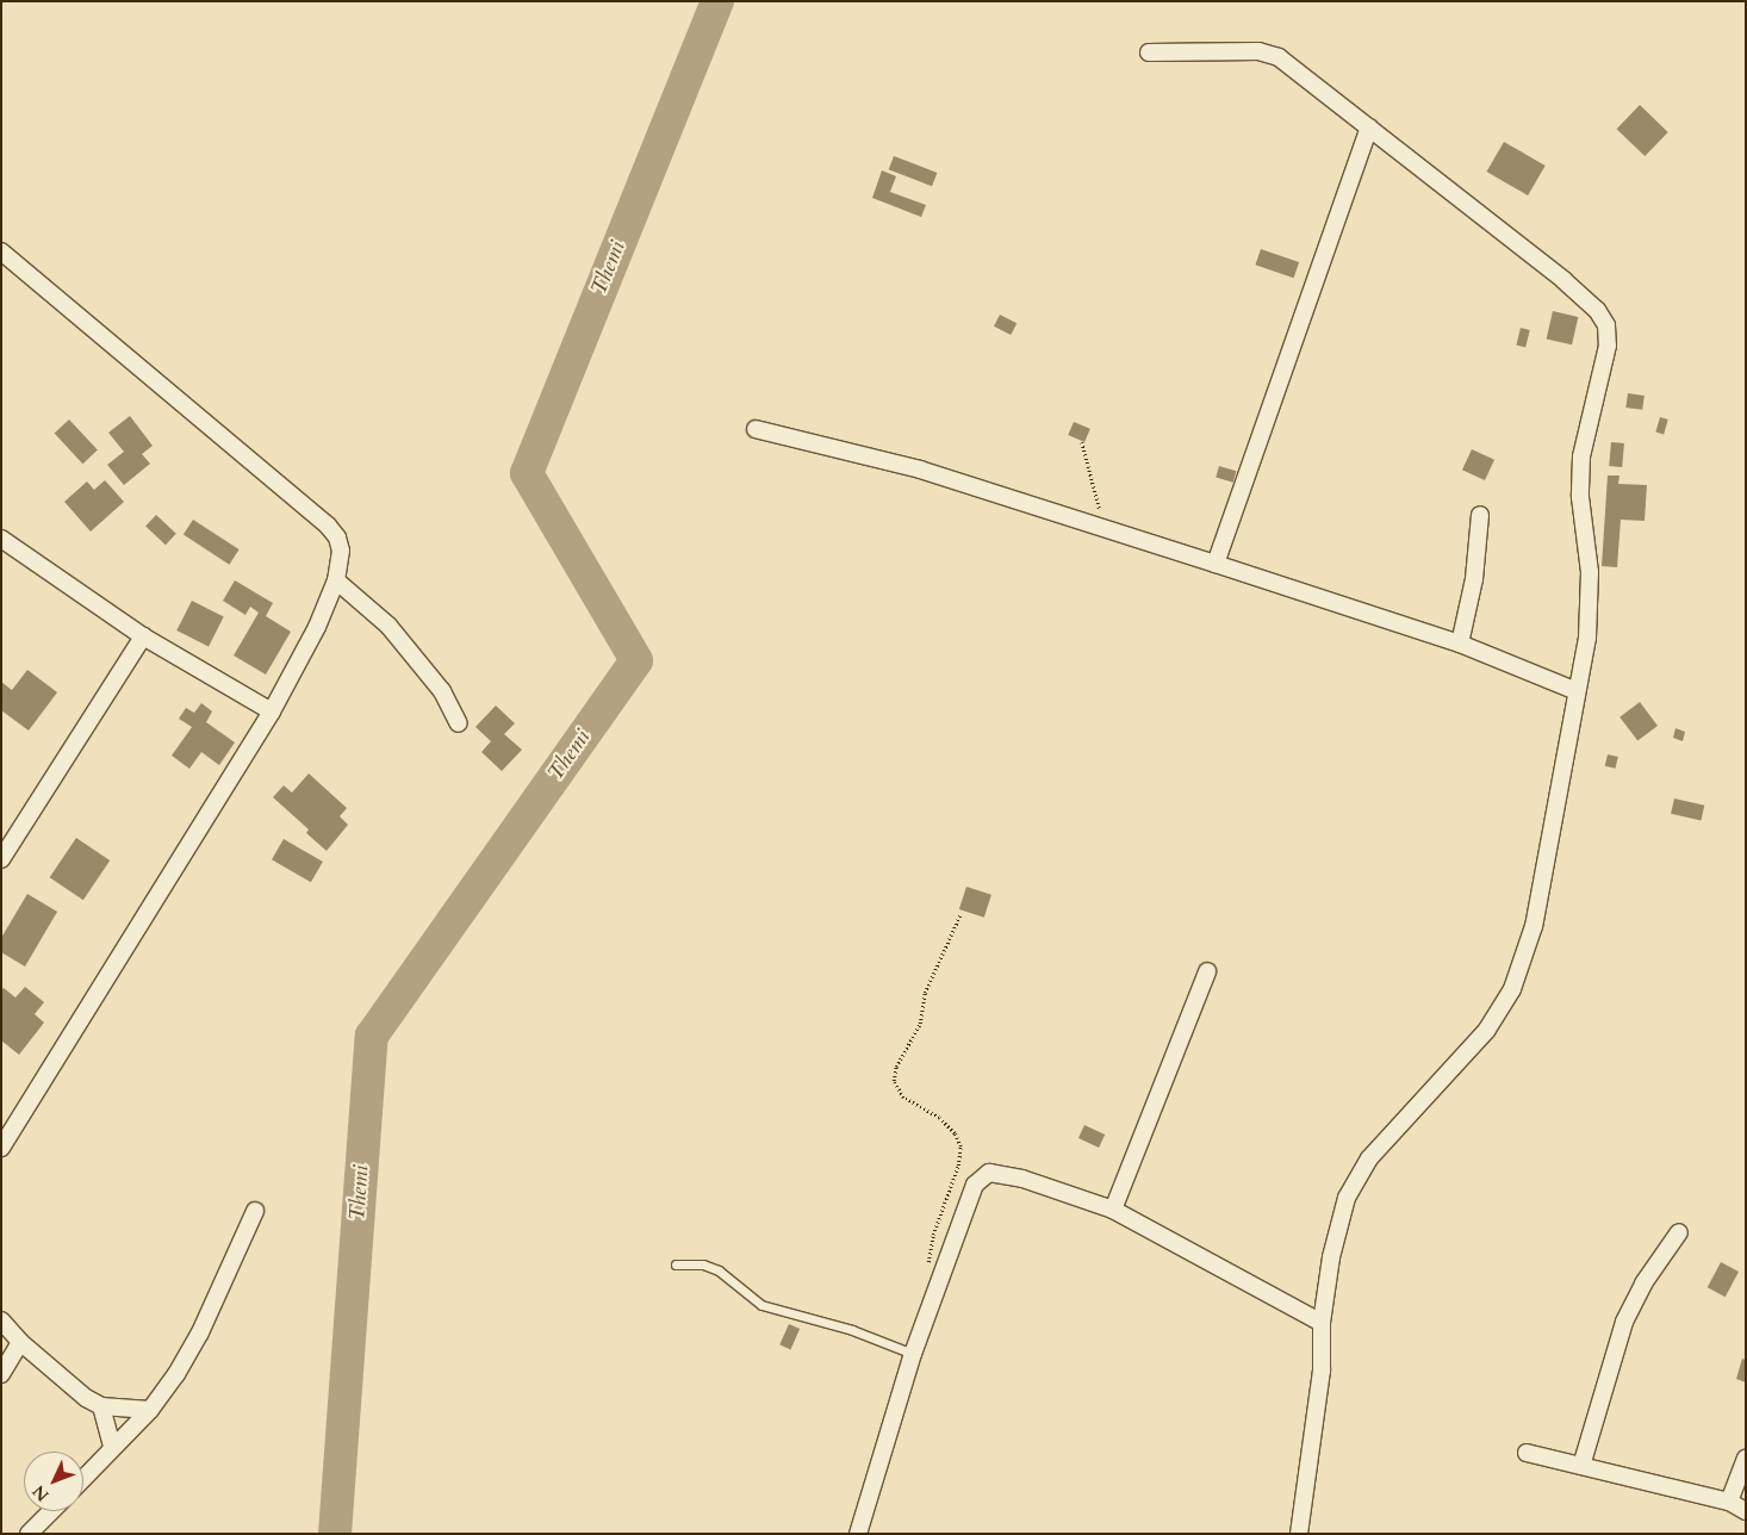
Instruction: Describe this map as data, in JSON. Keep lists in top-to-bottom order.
{
  "water": ["Themi"],
  "north": "bottom left"
}
